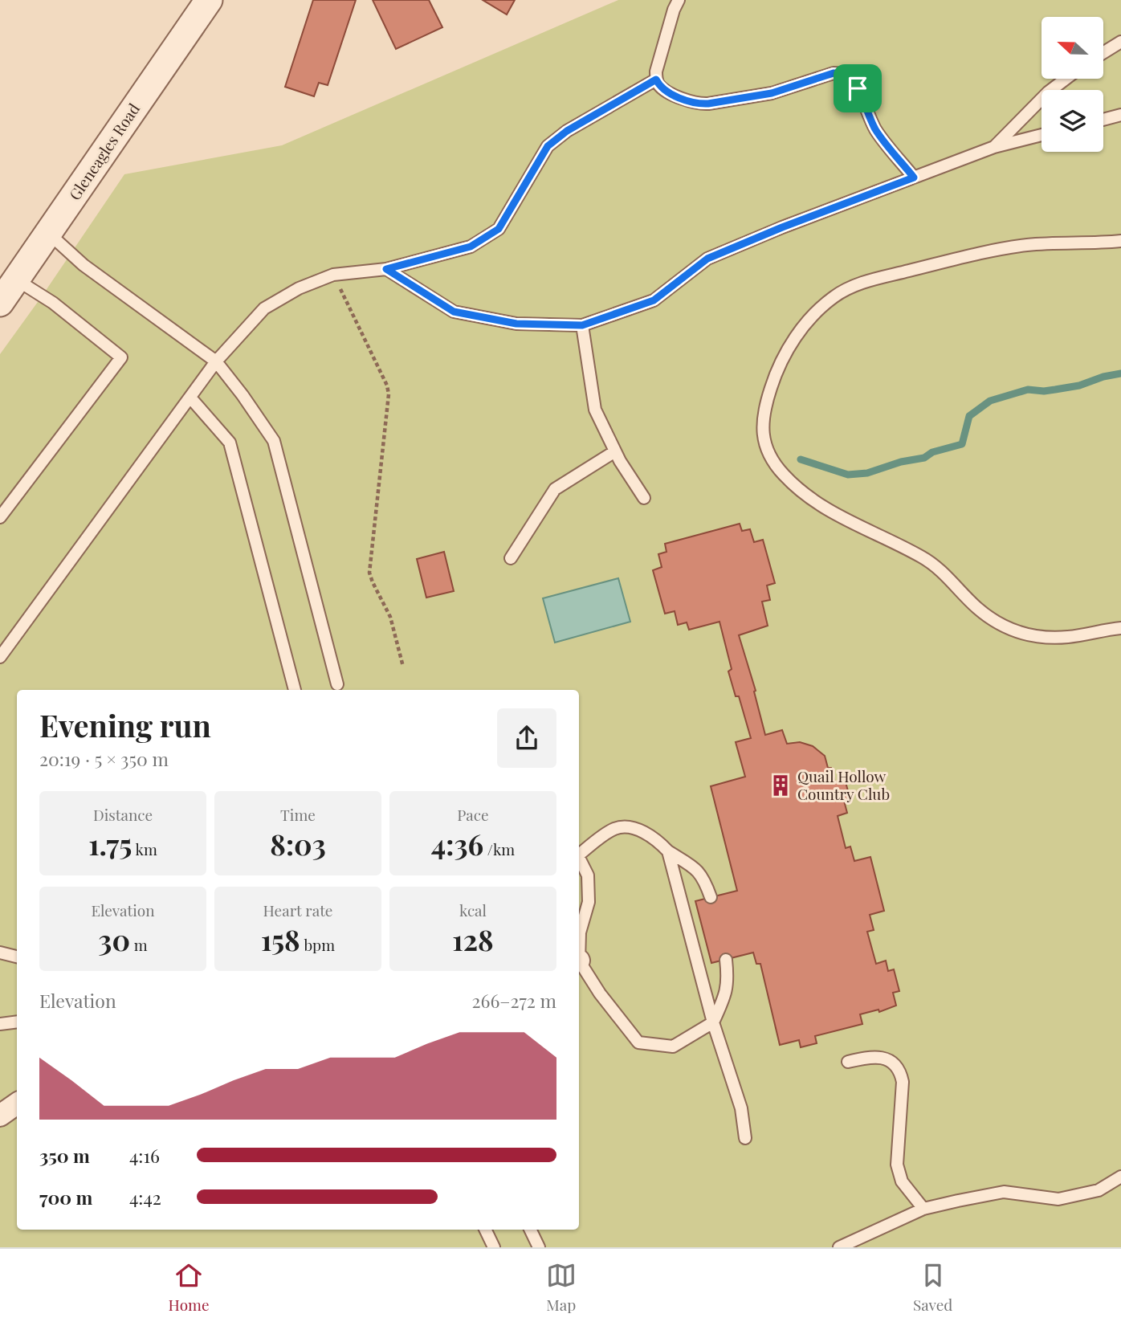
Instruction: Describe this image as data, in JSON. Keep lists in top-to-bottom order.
{
  "streets": {
    "street": ["Gleneagles Road"]
  },
  "places": {
    "building": ["Quail Hollow Country Club"]
  },
  "north": "left",
  "page": {
    "heading": ["Evening run", "20:19 · 5 × 350 m"],
    "stats": [
      ["Distance", "1.75 km"],
      ["Time", "8:03"],
      ["Pace", "4:36 /km"],
      ["Elevation", "30 m"],
      ["Heart rate", "158 bpm"],
      ["kcal", "128"]
    ],
    "chart": ["Elevation", "266–272 m"],
    "list": [
      {
        "name": "350 m",
        "note": "4:16"
      },
      {
        "name": "700 m",
        "note": "4:42"
      }
    ],
    "tabs": ["Home", "Map", "Saved"]
  }
}
